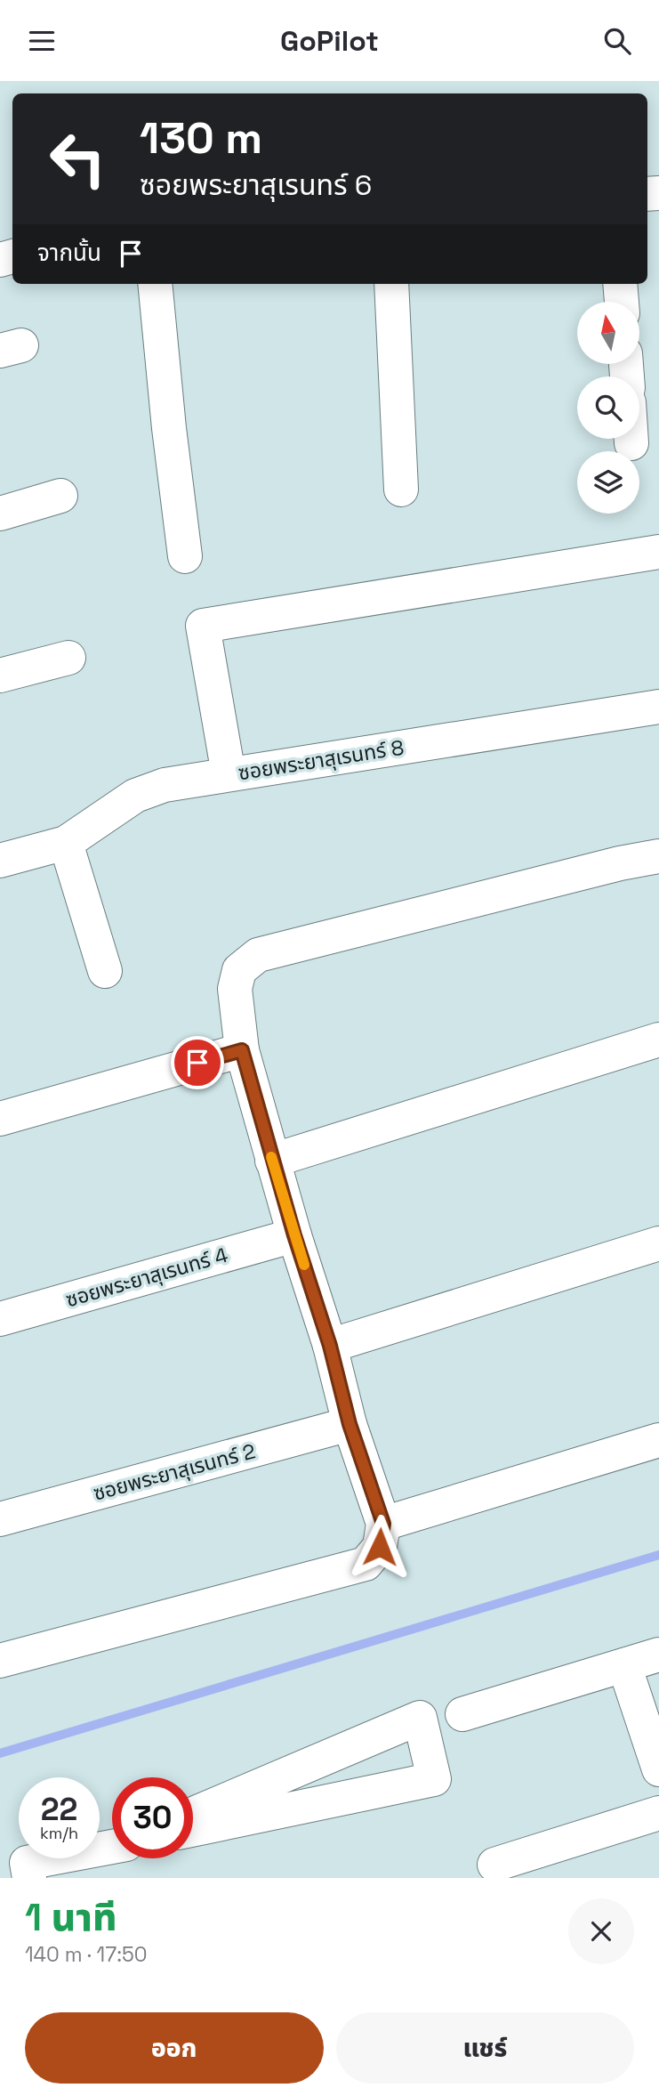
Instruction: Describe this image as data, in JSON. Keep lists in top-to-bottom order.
{
  "streets": {
    "street": ["ซอยพระยาสุเรนทร์ 8", "ซอยพระยาสุเรนทร์ 4", "ซอยพระยาสุเรนทร์ 2"]
  },
  "north": "top",
  "page": {
    "header": "GoPilot",
    "turn": ["130 m", "ซอยพระยาสุเรนทร์ 6"],
    "then": "จากนั้น",
    "speed": "22 km/h",
    "limit": "30",
    "heading": ["1 นาที", "140 m · 17:50"],
    "buttons": ["ออก", "แชร์"]
  }
}
